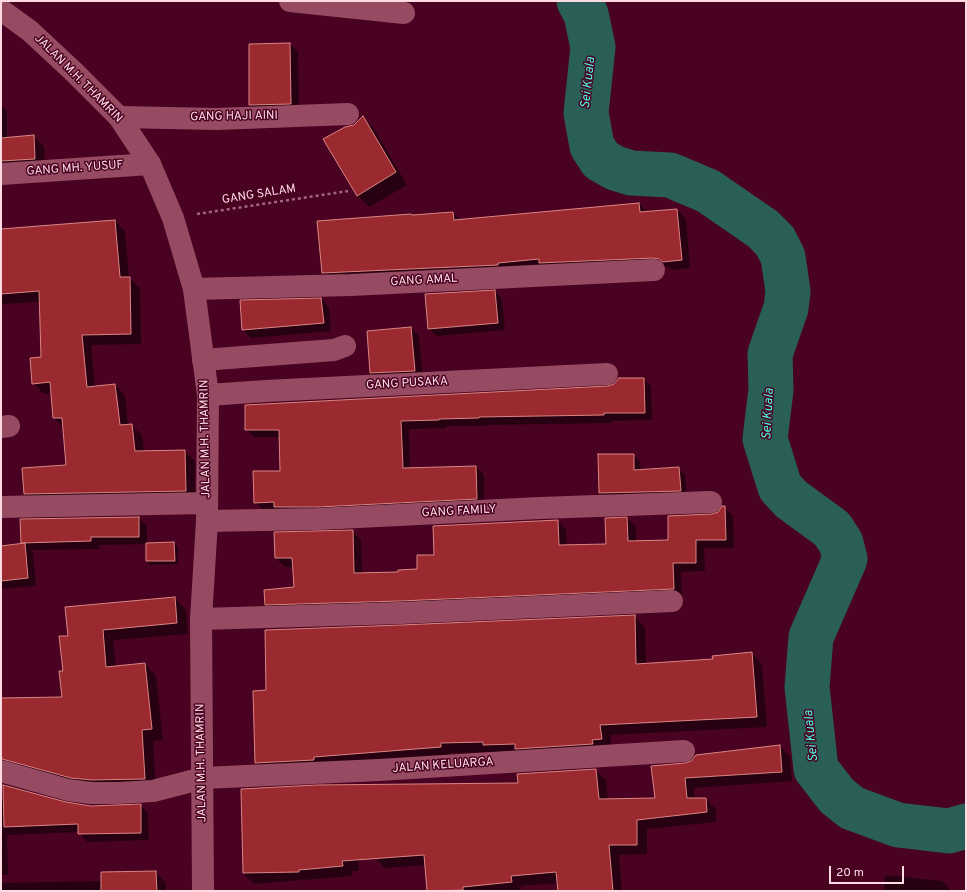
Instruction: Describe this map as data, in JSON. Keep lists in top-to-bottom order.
{
  "streets": {
    "street": [
      "JALAN M.H. THAMRIN",
      "GANG HAJI AINI",
      "GANG MH. YUSUF",
      "GANG AMAL",
      "GANG PUSAKA",
      "GANG FAMILY",
      "JALAN KELUARGA"
    ],
    "path": ["GANG SALAM"]
  },
  "crossings": [
    ["JALAN M.H. THAMRIN", "GANG HAJI AINI"],
    ["JALAN M.H. THAMRIN", "GANG MH. YUSUF"],
    ["JALAN M.H. THAMRIN", "GANG SALAM"],
    ["JALAN M.H. THAMRIN", "GANG AMAL"],
    ["JALAN M.H. THAMRIN", "GANG PUSAKA"],
    ["JALAN M.H. THAMRIN", "GANG FAMILY"],
    ["JALAN M.H. THAMRIN", "JALAN KELUARGA"]
  ],
  "water": ["Sei Kuala"],
  "scale_bar": "20 m"
}
